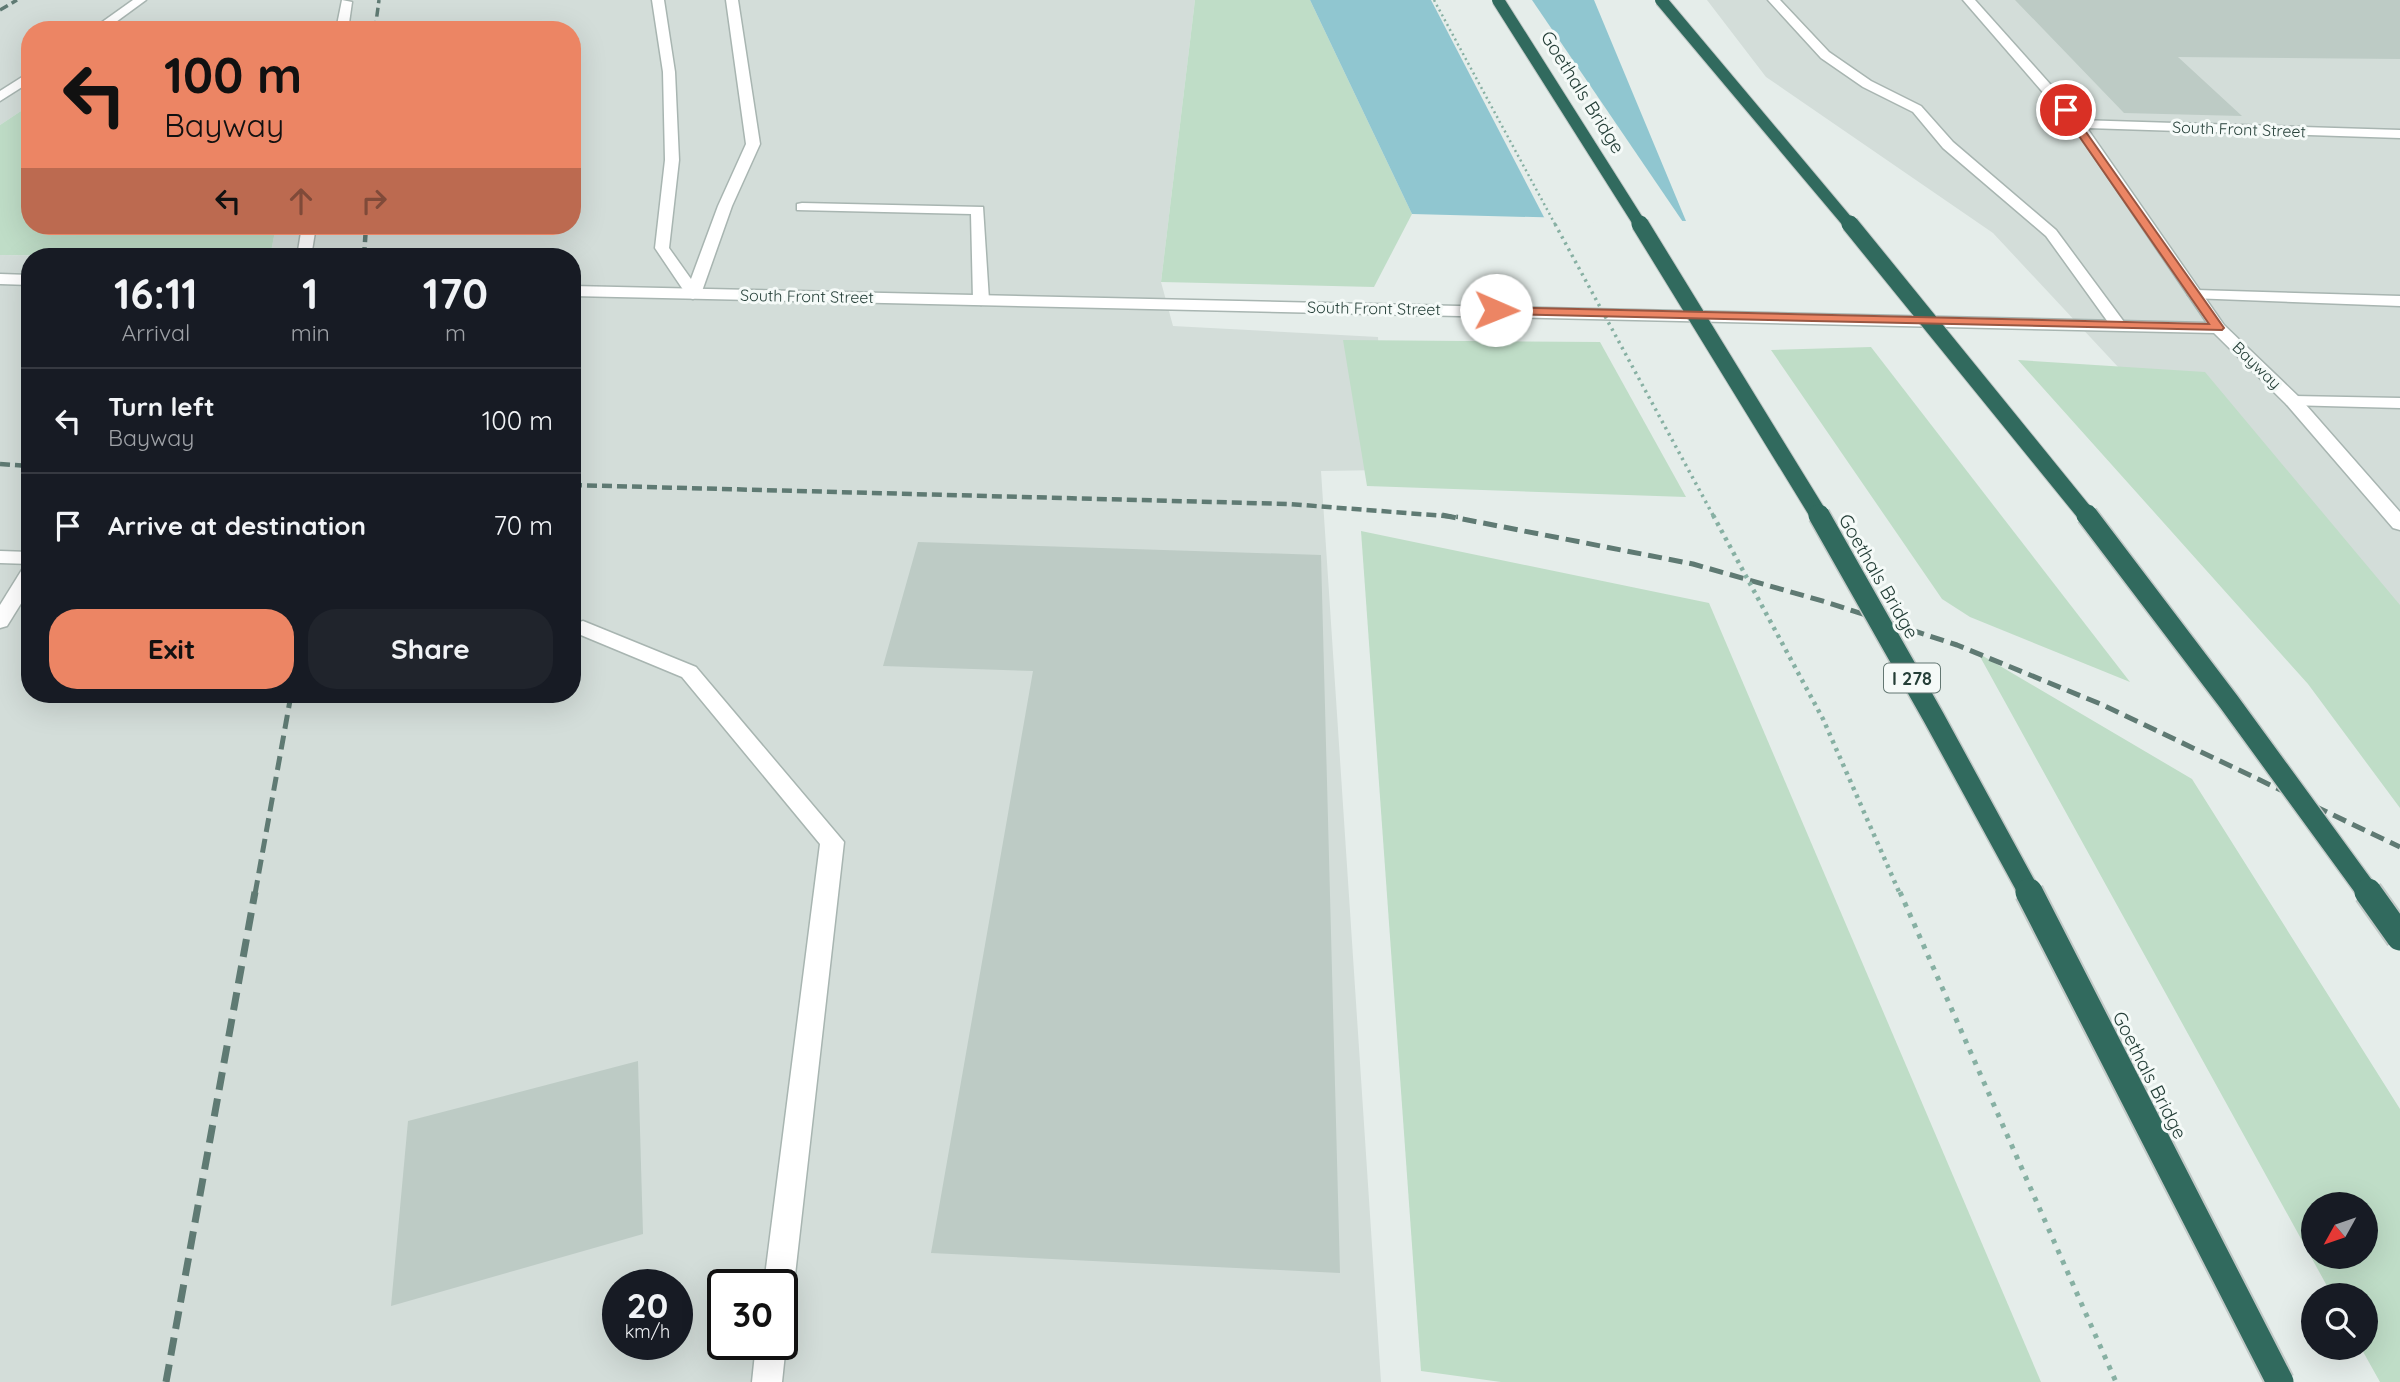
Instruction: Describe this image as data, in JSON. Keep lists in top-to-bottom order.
{
  "streets": {
    "highway": ["Goethals Bridge", "I 278"],
    "street": ["South Front Street", "Bayway"]
  },
  "crossings": [
    ["South Front Street", "Bayway"]
  ],
  "north": "bottom left",
  "page": {
    "turn": ["100 m", "Bayway"],
    "eta": [
      "16:11",
      "Arrival",
      "1",
      "min",
      "170",
      "m"
    ],
    "list": [
      {
        "name": "Turn left",
        "note": "Bayway",
        "value": "100 m"
      },
      {
        "name": "Arrive at destination",
        "value": "70 m"
      }
    ],
    "buttons": ["Exit", "Share"],
    "speed": "20 km/h",
    "limit": "30"
  }
}
